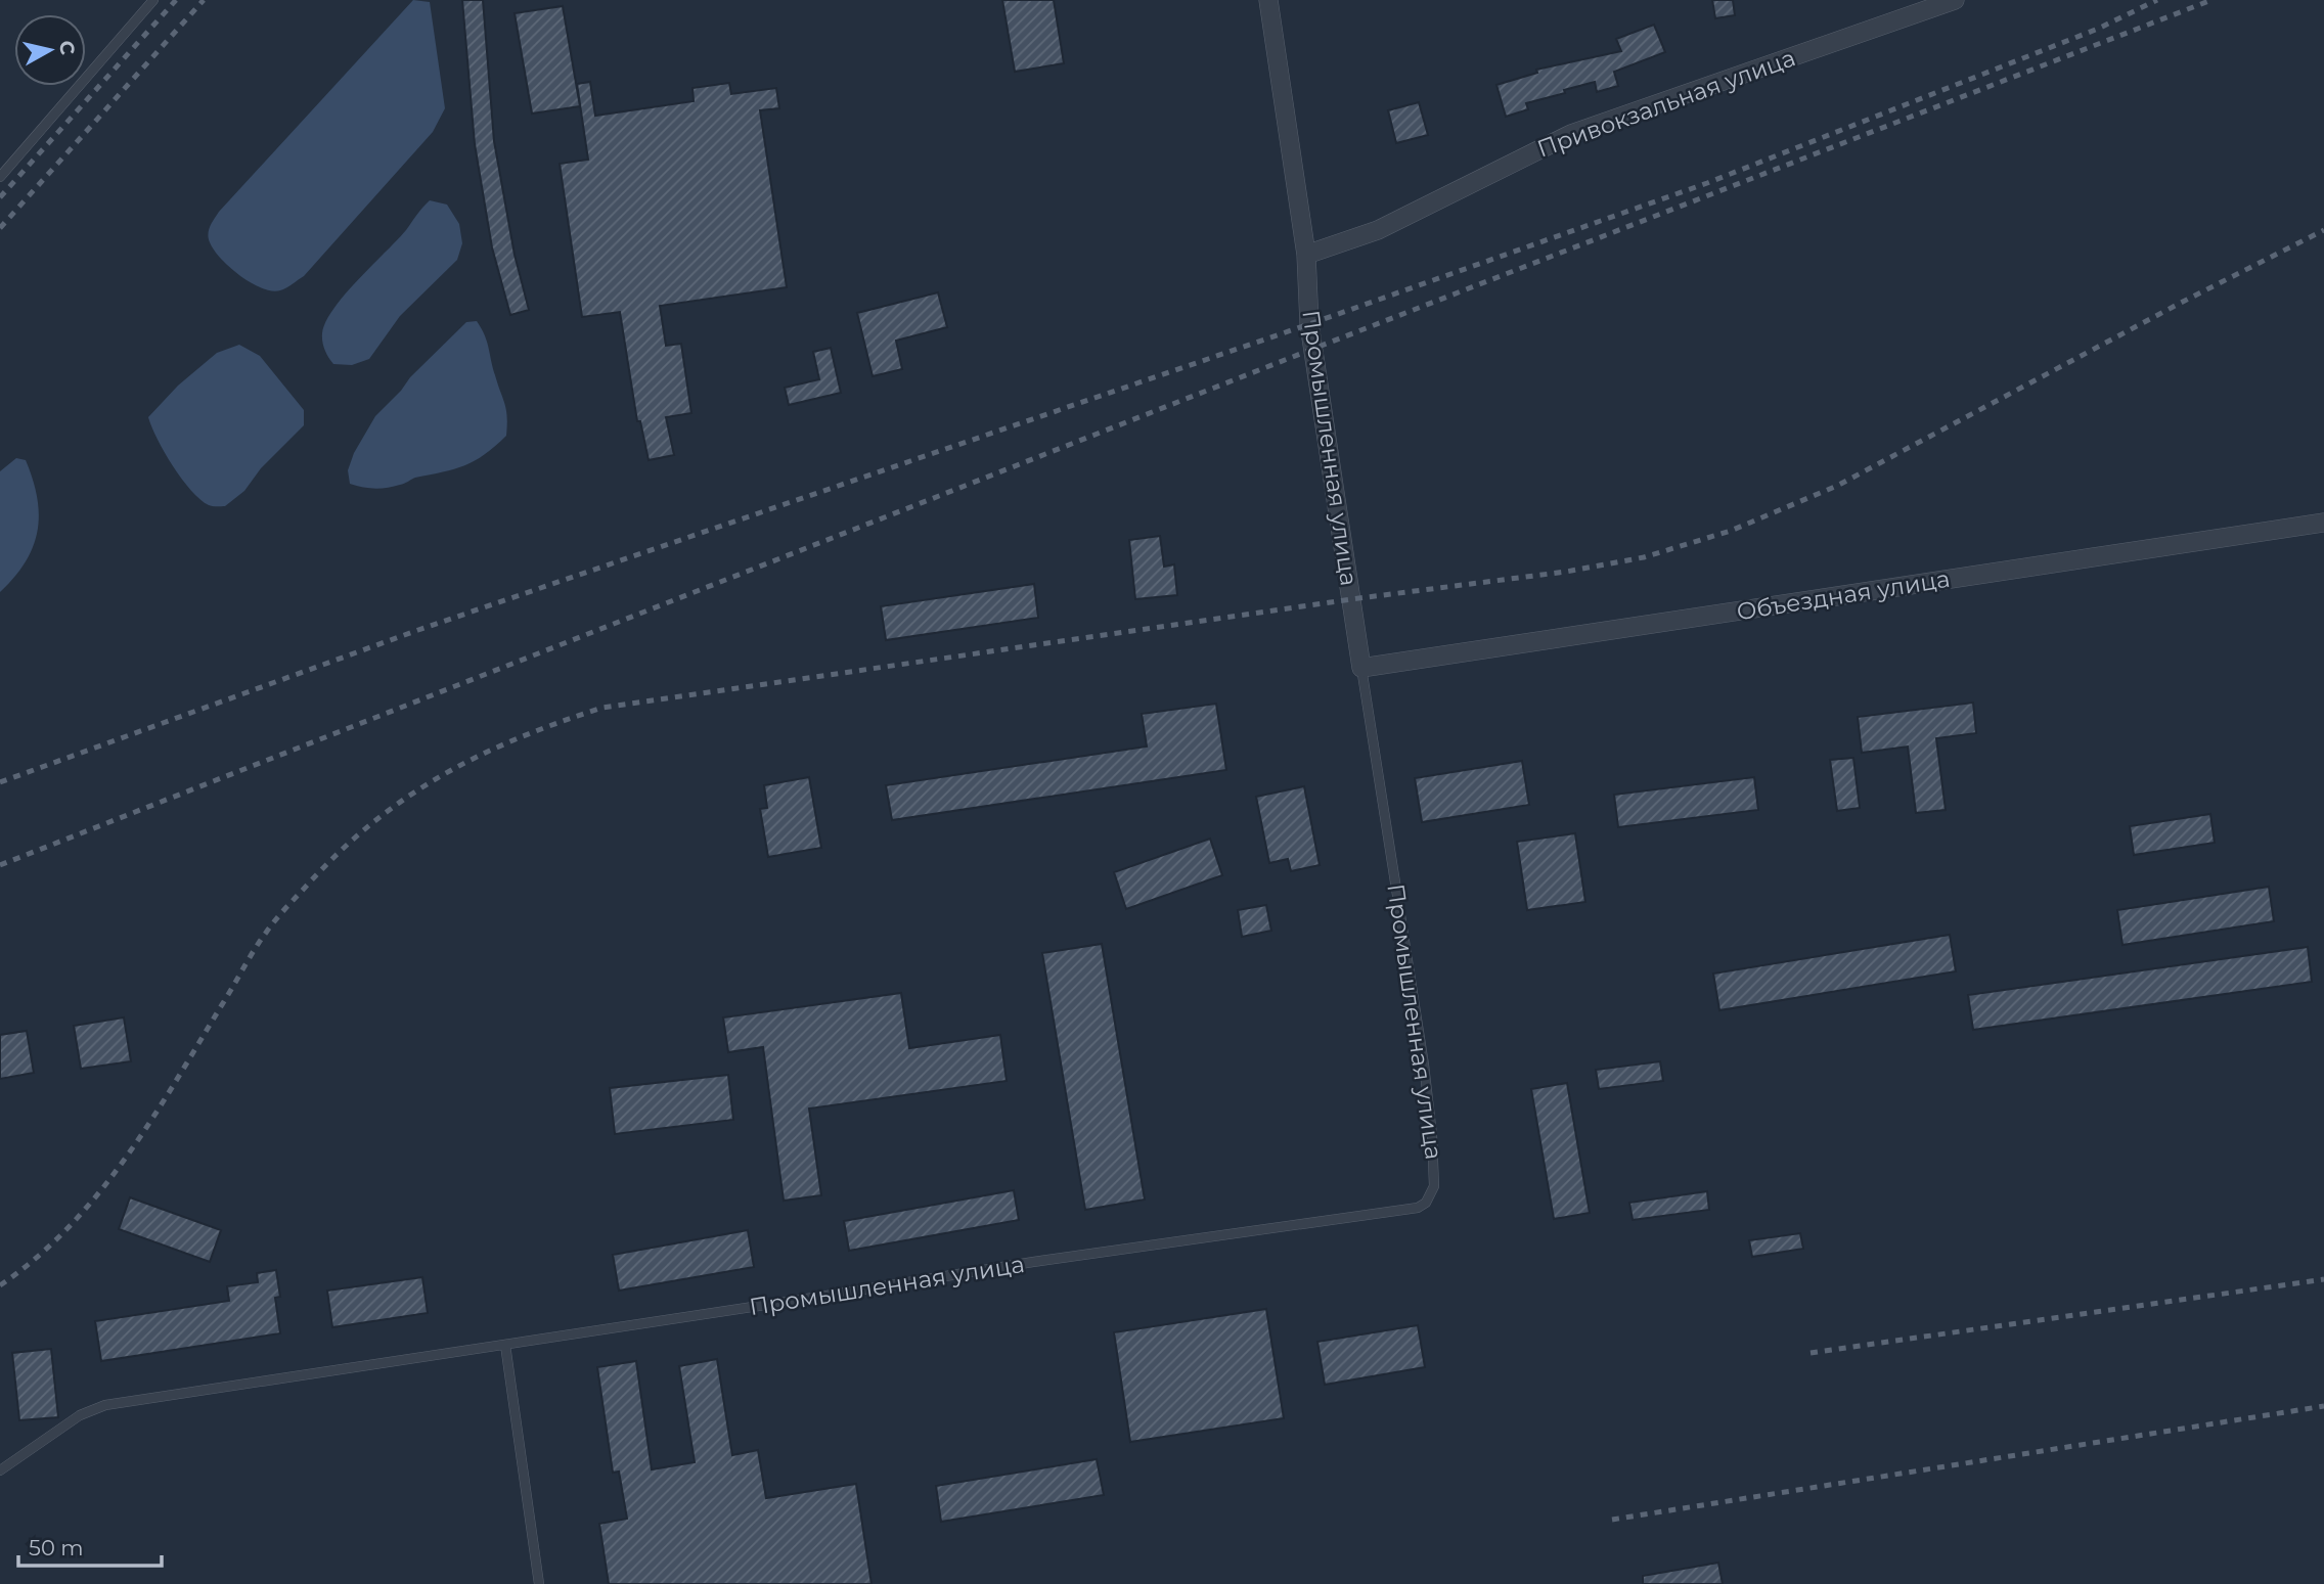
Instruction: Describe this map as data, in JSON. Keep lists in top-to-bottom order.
{
  "streets": {
    "street": ["Привокзальная улица", "Промышленная улица", "Объездная улица"]
  },
  "crossings": [
    ["Привокзальная улица", "Промышленная улица"],
    ["Промышленная улица", "Объездная улица"]
  ],
  "scale_bar": "50 m",
  "north": "right"
}
